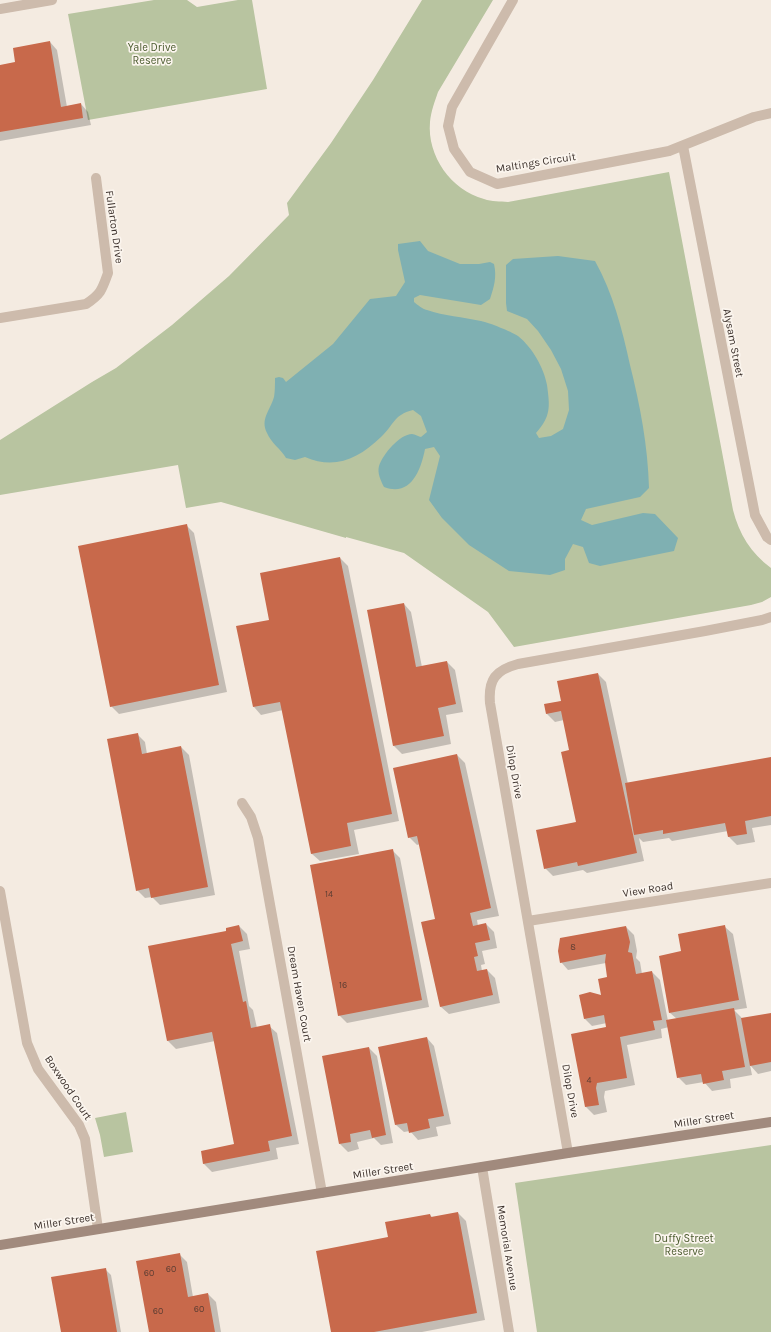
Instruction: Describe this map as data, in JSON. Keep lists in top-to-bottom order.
{
  "streets": {
    "street": [
      "Maltings Circuit",
      "Fullarton Drive",
      "Alysam Street",
      "Dilop Drive",
      "View Road",
      "Dream Haven Court",
      "Boxwood Court",
      "Miller Street",
      "Memorial Avenue"
    ]
  },
  "crossings": [
    ["Maltings Circuit", "Alysam Street"],
    ["Dilop Drive", "View Road"],
    ["Dilop Drive", "Miller Street"],
    ["Dream Haven Court", "Miller Street"],
    ["Boxwood Court", "Miller Street"],
    ["Miller Street", "Memorial Avenue"]
  ],
  "parks": ["Yale Drive Reserve", "Duffy Street Reserve"],
  "house_numbers": [
    "14",
    "8",
    "16",
    "4",
    "60",
    "60",
    "60",
    "60"
  ]
}
